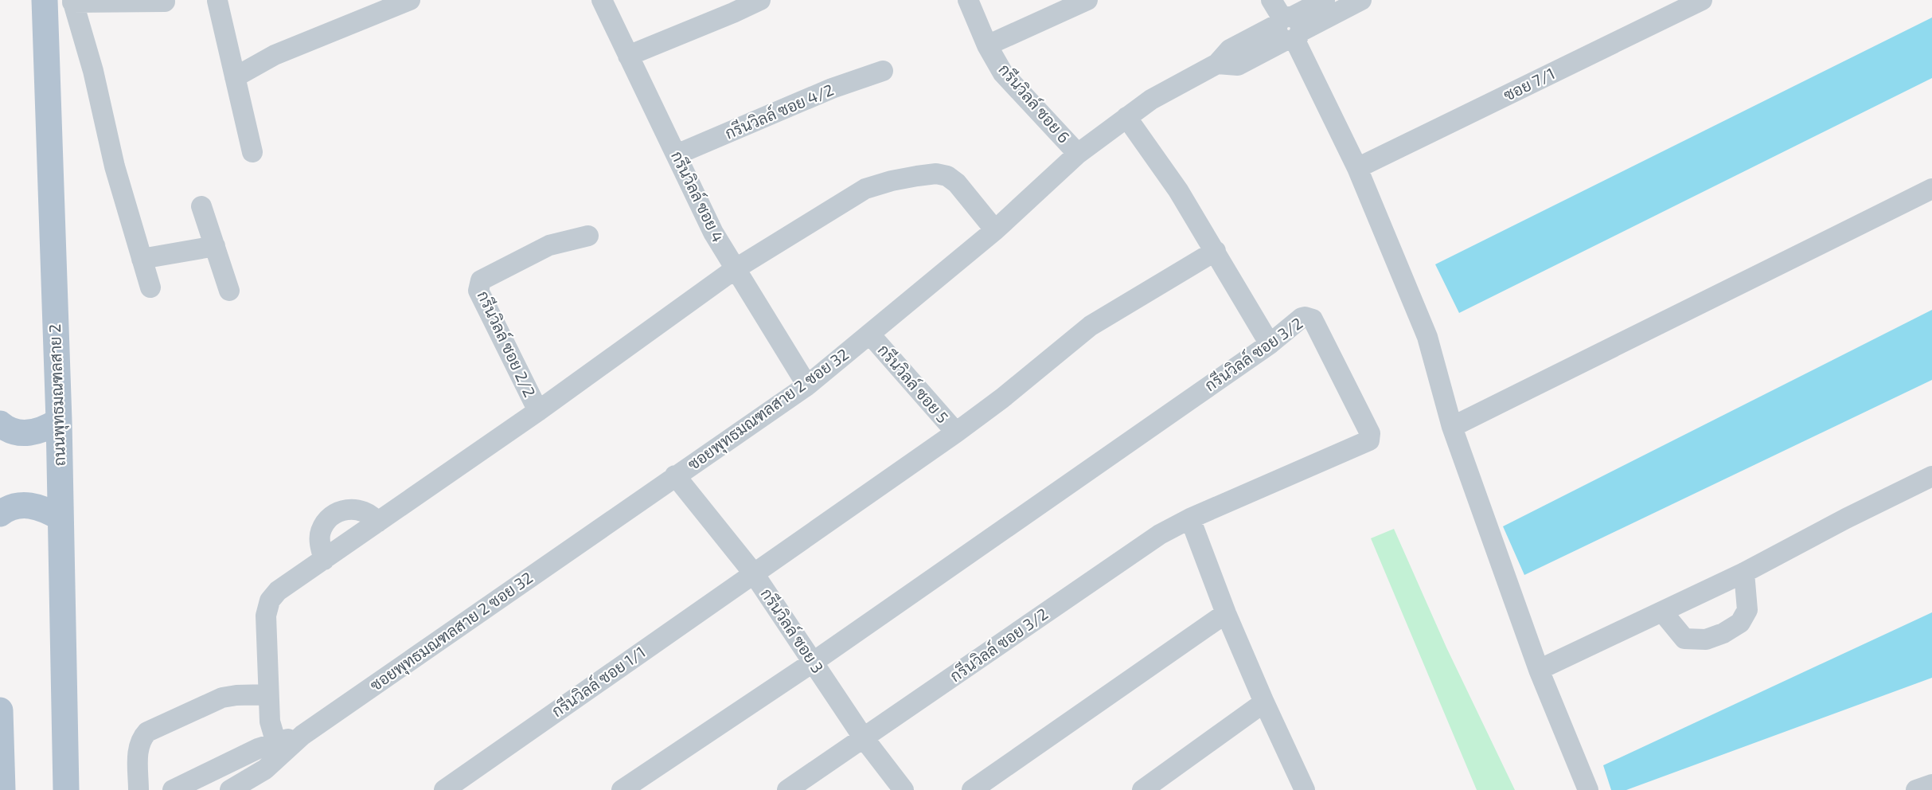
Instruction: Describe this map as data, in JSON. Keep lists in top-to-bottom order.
{
  "streets": {
    "main road": ["ถนนพุทธมณฑลสาย 2"],
    "street": [
      "ซอย 7/1",
      "กรีนวิลล์ ซอย 6",
      "กรีนวิลล์ ซอย 4/2",
      "กรีนวิลล์ ซอย 4",
      "กรีนวิลล์ ซอย 2/2",
      "กรีนวิลล์ ซอย 3/2",
      "กรีนวิลล์ ซอย 5",
      "ซอยพุทธมณฑลสาย 2 ซอย 32",
      "กรีนวิลล์ ซอย 3",
      "กรีนวิลล์ ซอย 1/1"
    ]
  },
  "crossings": [
    ["กรีนวิลล์ ซอย 6", "ซอยพุทธมณฑลสาย 2 ซอย 32"],
    ["กรีนวิลล์ ซอย 4/2", "กรีนวิลล์ ซอย 4"],
    ["กรีนวิลล์ ซอย 4", "ซอยพุทธมณฑลสาย 2 ซอย 32"],
    ["กรีนวิลล์ ซอย 3/2", "กรีนวิลล์ ซอย 3"],
    ["กรีนวิลล์ ซอย 5", "ซอยพุทธมณฑลสาย 2 ซอย 32"],
    ["กรีนวิลล์ ซอย 5", "กรีนวิลล์ ซอย 1/1"],
    ["ซอยพุทธมณฑลสาย 2 ซอย 32", "กรีนวิลล์ ซอย 3"],
    ["กรีนวิลล์ ซอย 3", "กรีนวิลล์ ซอย 1/1"]
  ]
}
